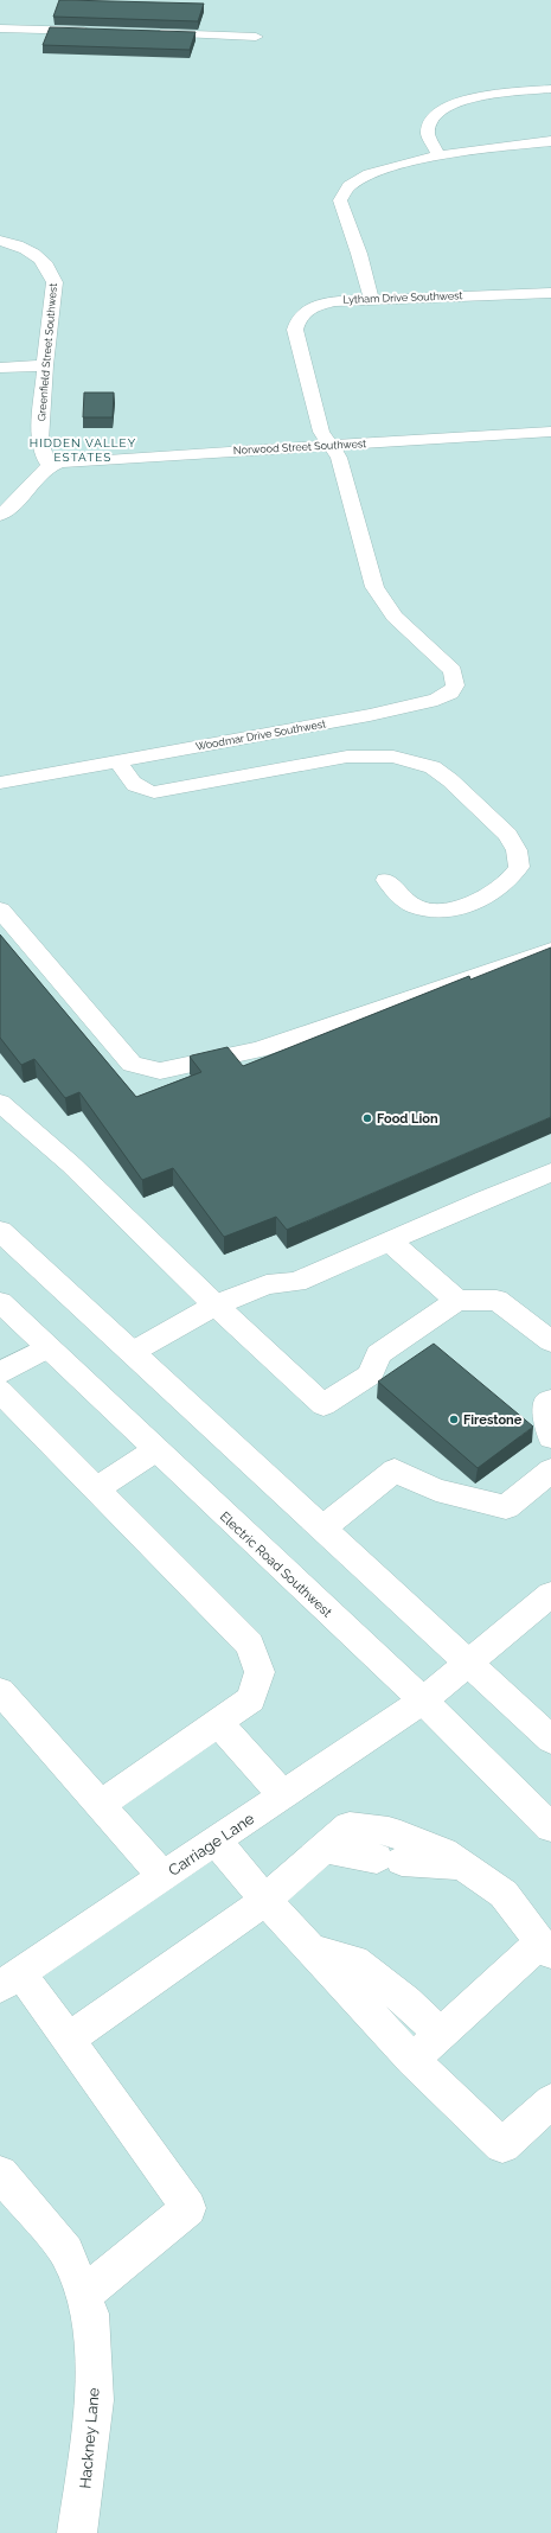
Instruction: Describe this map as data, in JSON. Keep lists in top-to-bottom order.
{
  "streets": {
    "street": [
      "Lytham Drive Southwest",
      "Greenfield Street Southwest",
      "Norwood Street Southwest",
      "Woodmar Drive Southwest",
      "Electric Road Southwest",
      "Carriage Lane",
      "Hackney Lane"
    ]
  },
  "crossings": [
    ["Lytham Drive Southwest", "Norwood Street Southwest"],
    ["Lytham Drive Southwest", "Woodmar Drive Southwest"],
    ["Greenfield Street Southwest", "Norwood Street Southwest"],
    ["Electric Road Southwest", "Carriage Lane"]
  ],
  "districts": ["HIDDEN VALLEY ESTATES"],
  "places": ["Food Lion", "Firestone"]
}
